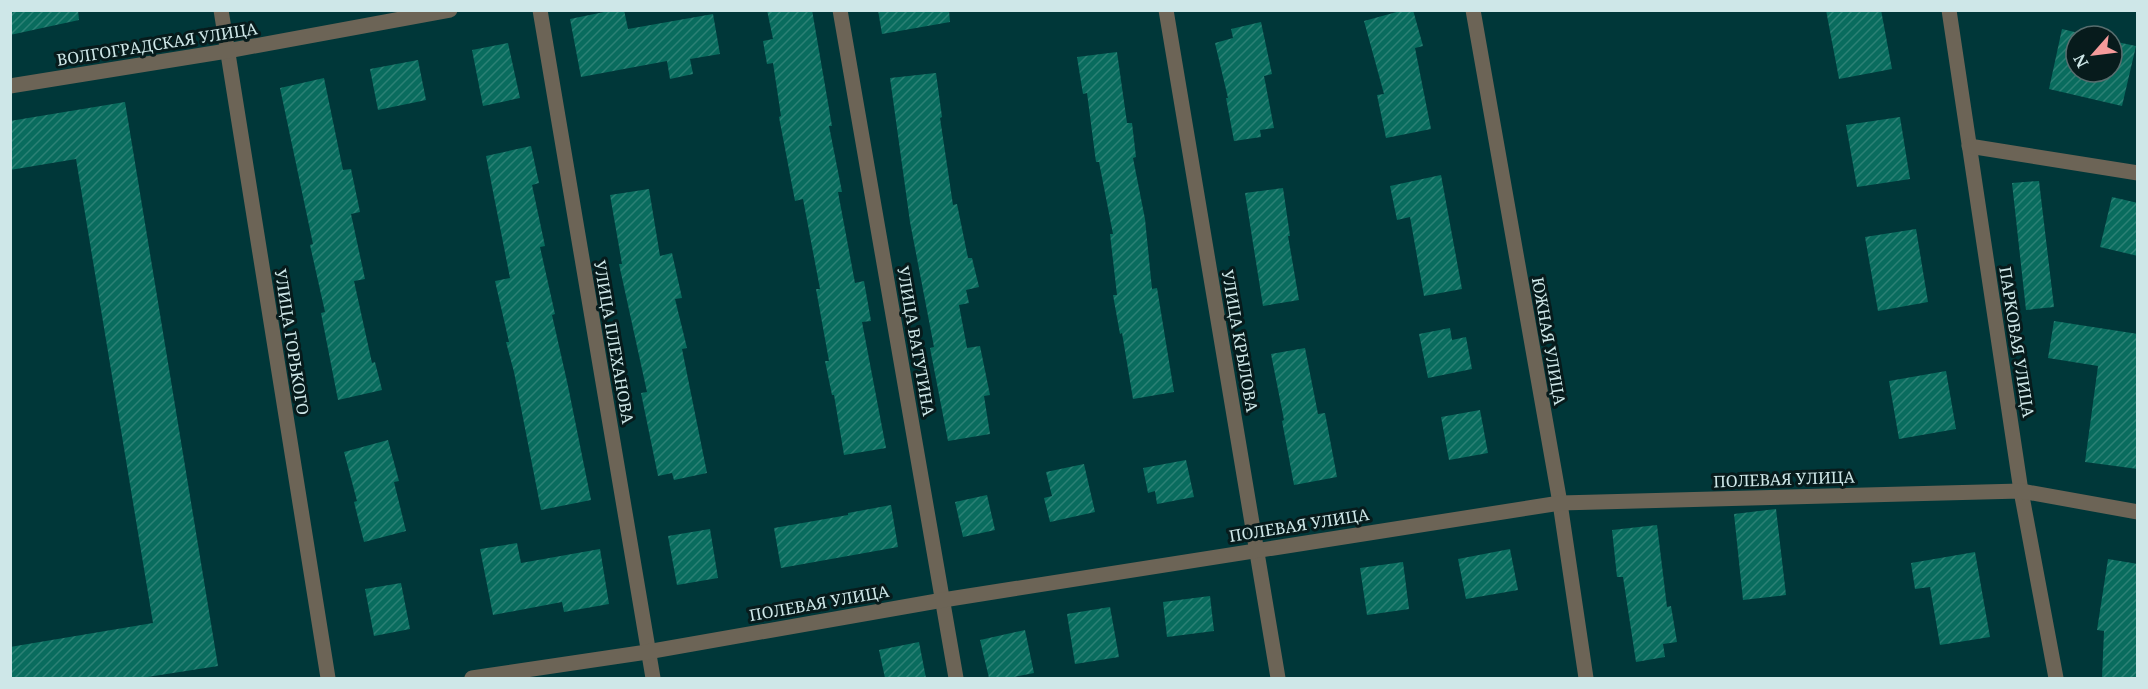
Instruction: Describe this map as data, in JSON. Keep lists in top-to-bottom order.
{
  "streets": {
    "street": [
      "ВОЛГОГРАДСКАЯ УЛИЦА",
      "УЛИЦА ВАТУТИНА",
      "УЛИЦА КРЫЛОВА",
      "ЮЖНАЯ УЛИЦА",
      "УЛИЦА ГОРЬКОГО",
      "УЛИЦА ПЛЕХАНОВА",
      "ПАРКОВАЯ УЛИЦА",
      "ПОЛЕВАЯ УЛИЦА"
    ]
  },
  "crossings": [
    ["ВОЛГОГРАДСКАЯ УЛИЦА", "УЛИЦА ГОРЬКОГО"],
    ["УЛИЦА ВАТУТИНА", "ПОЛЕВАЯ УЛИЦА"],
    ["УЛИЦА КРЫЛОВА", "ПОЛЕВАЯ УЛИЦА"],
    ["ЮЖНАЯ УЛИЦА", "ПОЛЕВАЯ УЛИЦА"],
    ["УЛИЦА ПЛЕХАНОВА", "ПОЛЕВАЯ УЛИЦА"],
    ["ПАРКОВАЯ УЛИЦА", "ПОЛЕВАЯ УЛИЦА"]
  ],
  "north": "bottom left"
}
